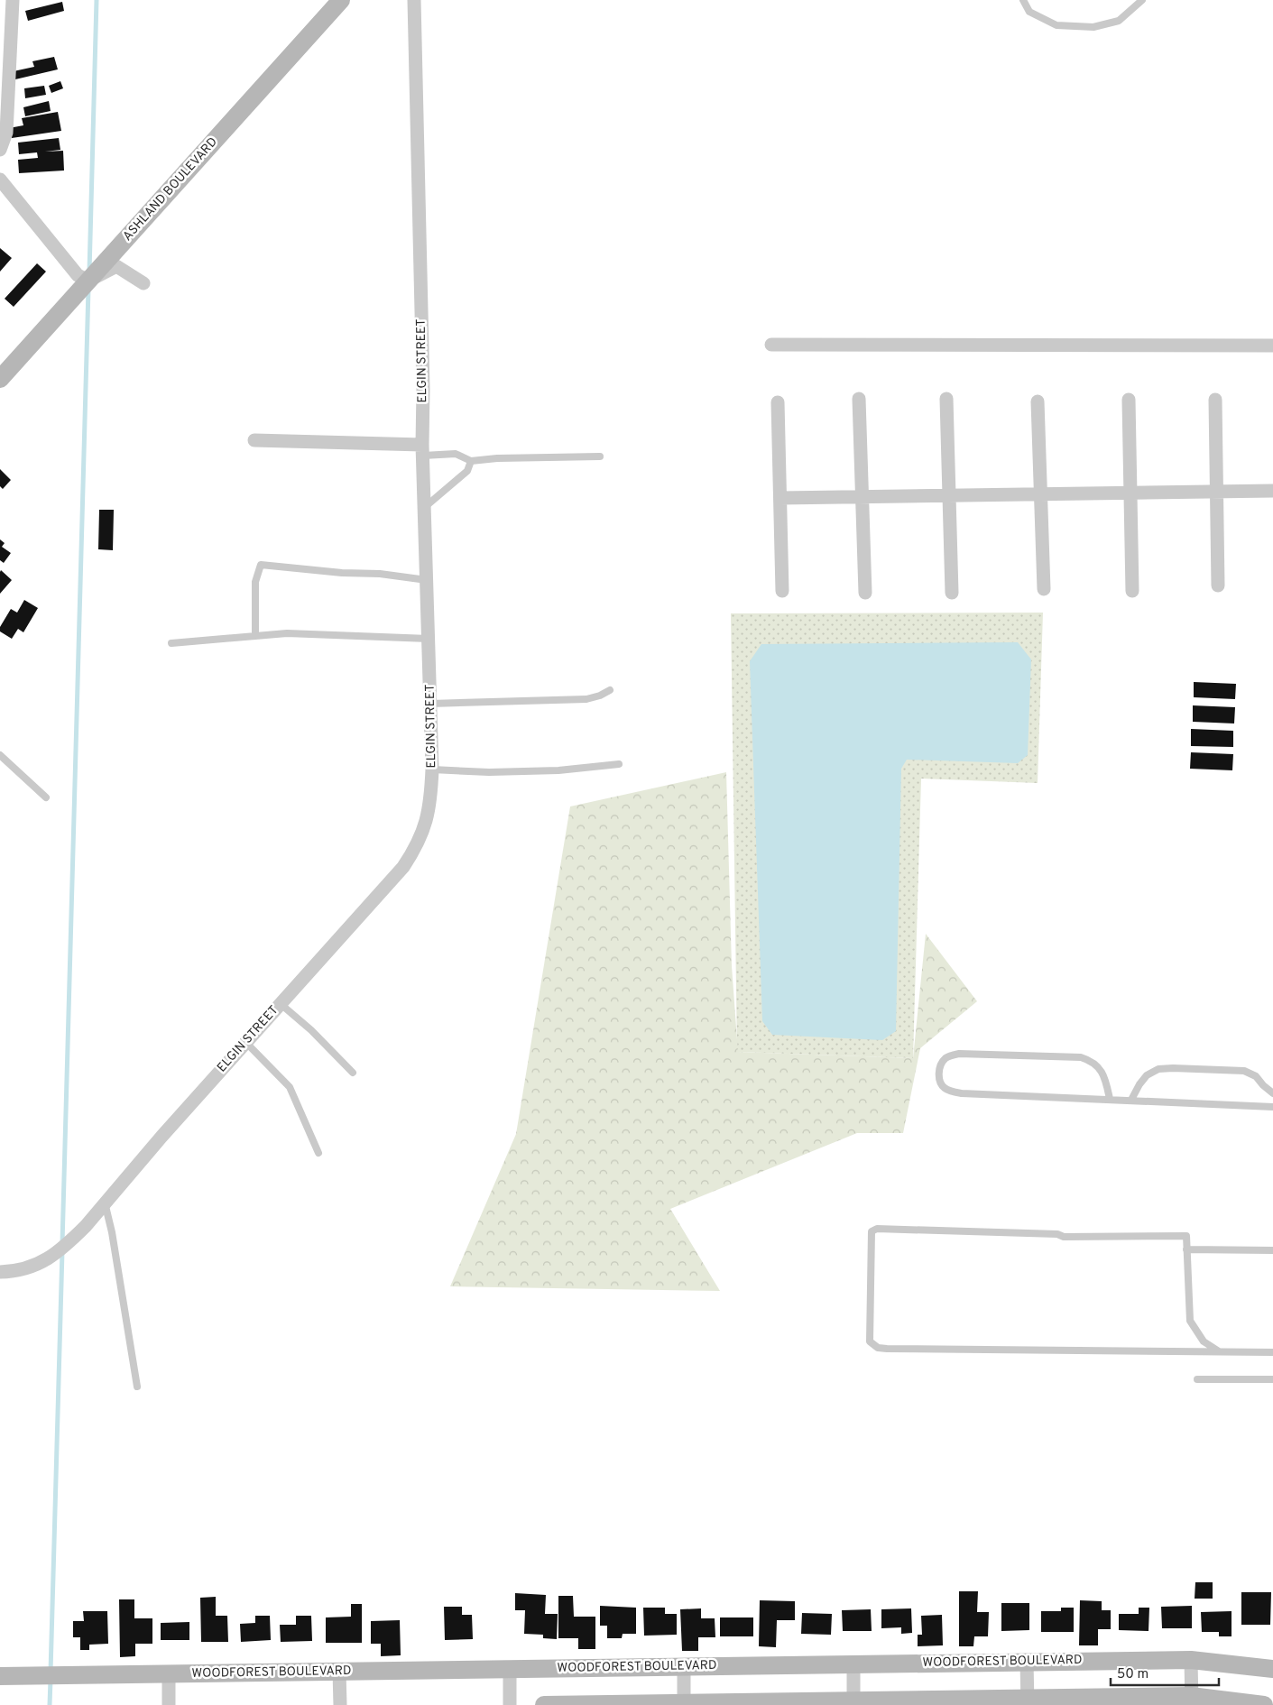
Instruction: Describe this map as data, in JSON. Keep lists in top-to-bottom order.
{
  "streets": {
    "main road": ["ASHLAND BOULEVARD", "WOODFOREST BOULEVARD"],
    "street": ["ELGIN STREET"]
  },
  "scale_bar": "50 m"
}
